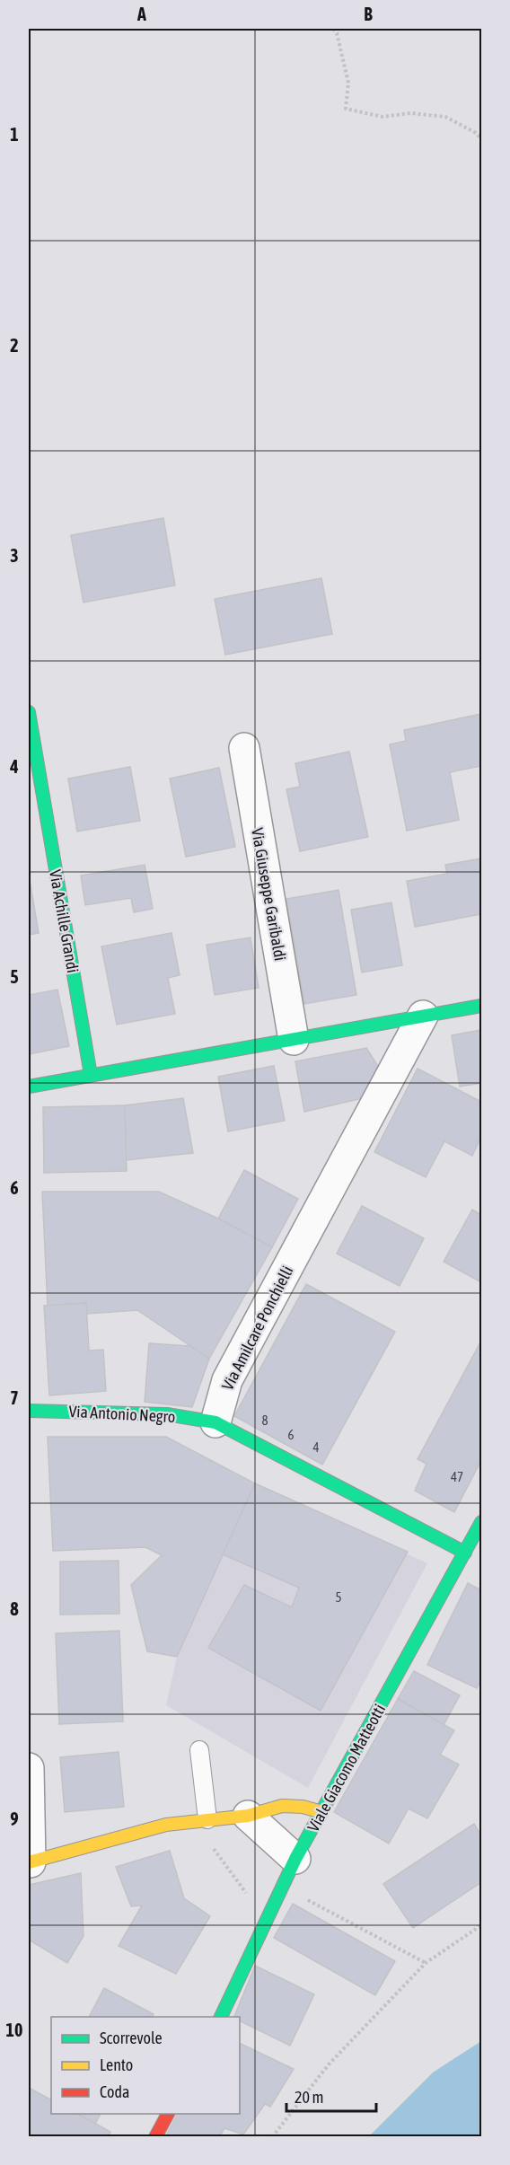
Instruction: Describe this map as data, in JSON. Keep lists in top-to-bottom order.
{
  "streets": {
    "street": [
      "Via Giuseppe Garibaldi",
      "Via Achille Grandi",
      "Via Amilcare Ponchielli",
      "Via Antonio Negro",
      "Viale Giacomo Matteotti"
    ]
  },
  "crossings": [
    ["Via Amilcare Ponchielli", "Via Antonio Negro"]
  ],
  "house_numbers": [
    "8",
    "6",
    "4",
    "47",
    "5"
  ],
  "legend": ["Scorrevole", "Lento", "Coda"],
  "scale_bar": "20 m",
  "grid": {
    "columns": ["A", "B"],
    "rows": [
      "1",
      "2",
      "3",
      "4",
      "5",
      "6",
      "7",
      "8",
      "9",
      "10"
    ]
  }
}
